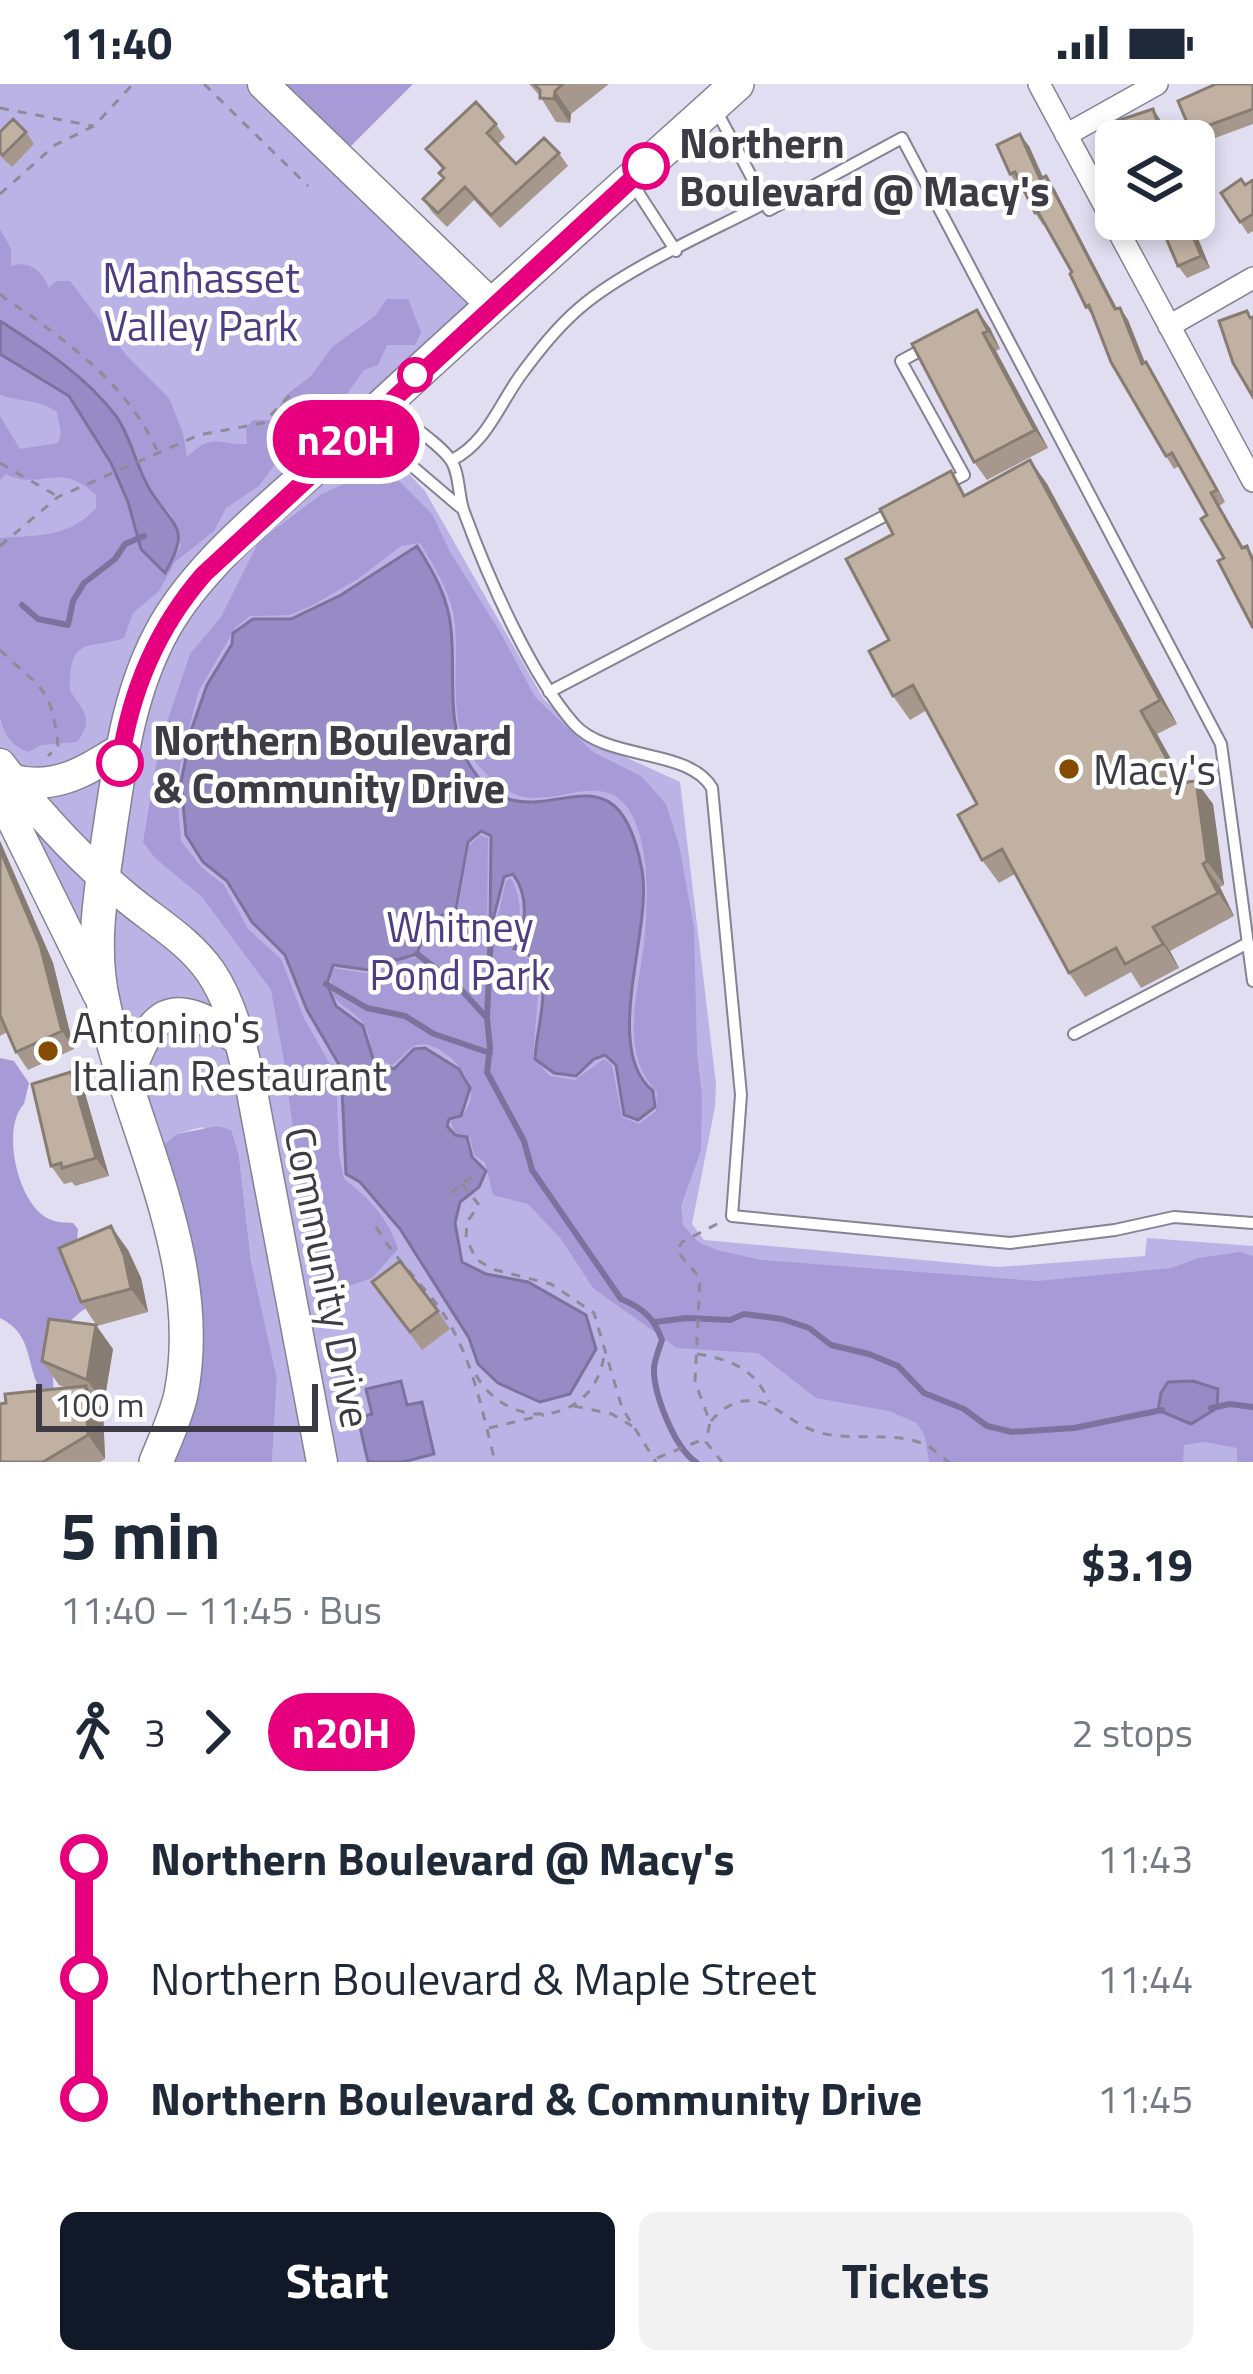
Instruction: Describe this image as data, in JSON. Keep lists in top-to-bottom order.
{
  "streets": {
    "main road": ["Community Drive"]
  },
  "parks": ["Manhasset Valley Park", "Whitney Pond Park"],
  "places": [
    "Northern Boulevard @ Macy's",
    "Northern Boulevard & Community Drive",
    "Macy's",
    "Antonino's Italian Restaurant"
  ],
  "lines": ["bus line n20H"],
  "scale_bar": "100 m",
  "page": {
    "status": "11:40",
    "on_map": "n20H",
    "scale": "100 m",
    "heading": ["5 min", "11:40 – 11:45 · Bus", "$3.19"],
    "legs": ["3", "n20H", "2 stops"],
    "list": [
      {
        "name": "Northern Boulevard @ Macy's",
        "value": "11:43"
      },
      {
        "name": "Northern Boulevard & Maple Street",
        "value": "11:44"
      },
      {
        "name": "Northern Boulevard & Community Drive",
        "value": "11:45"
      }
    ],
    "buttons": ["Start", "Tickets"]
  }
}
